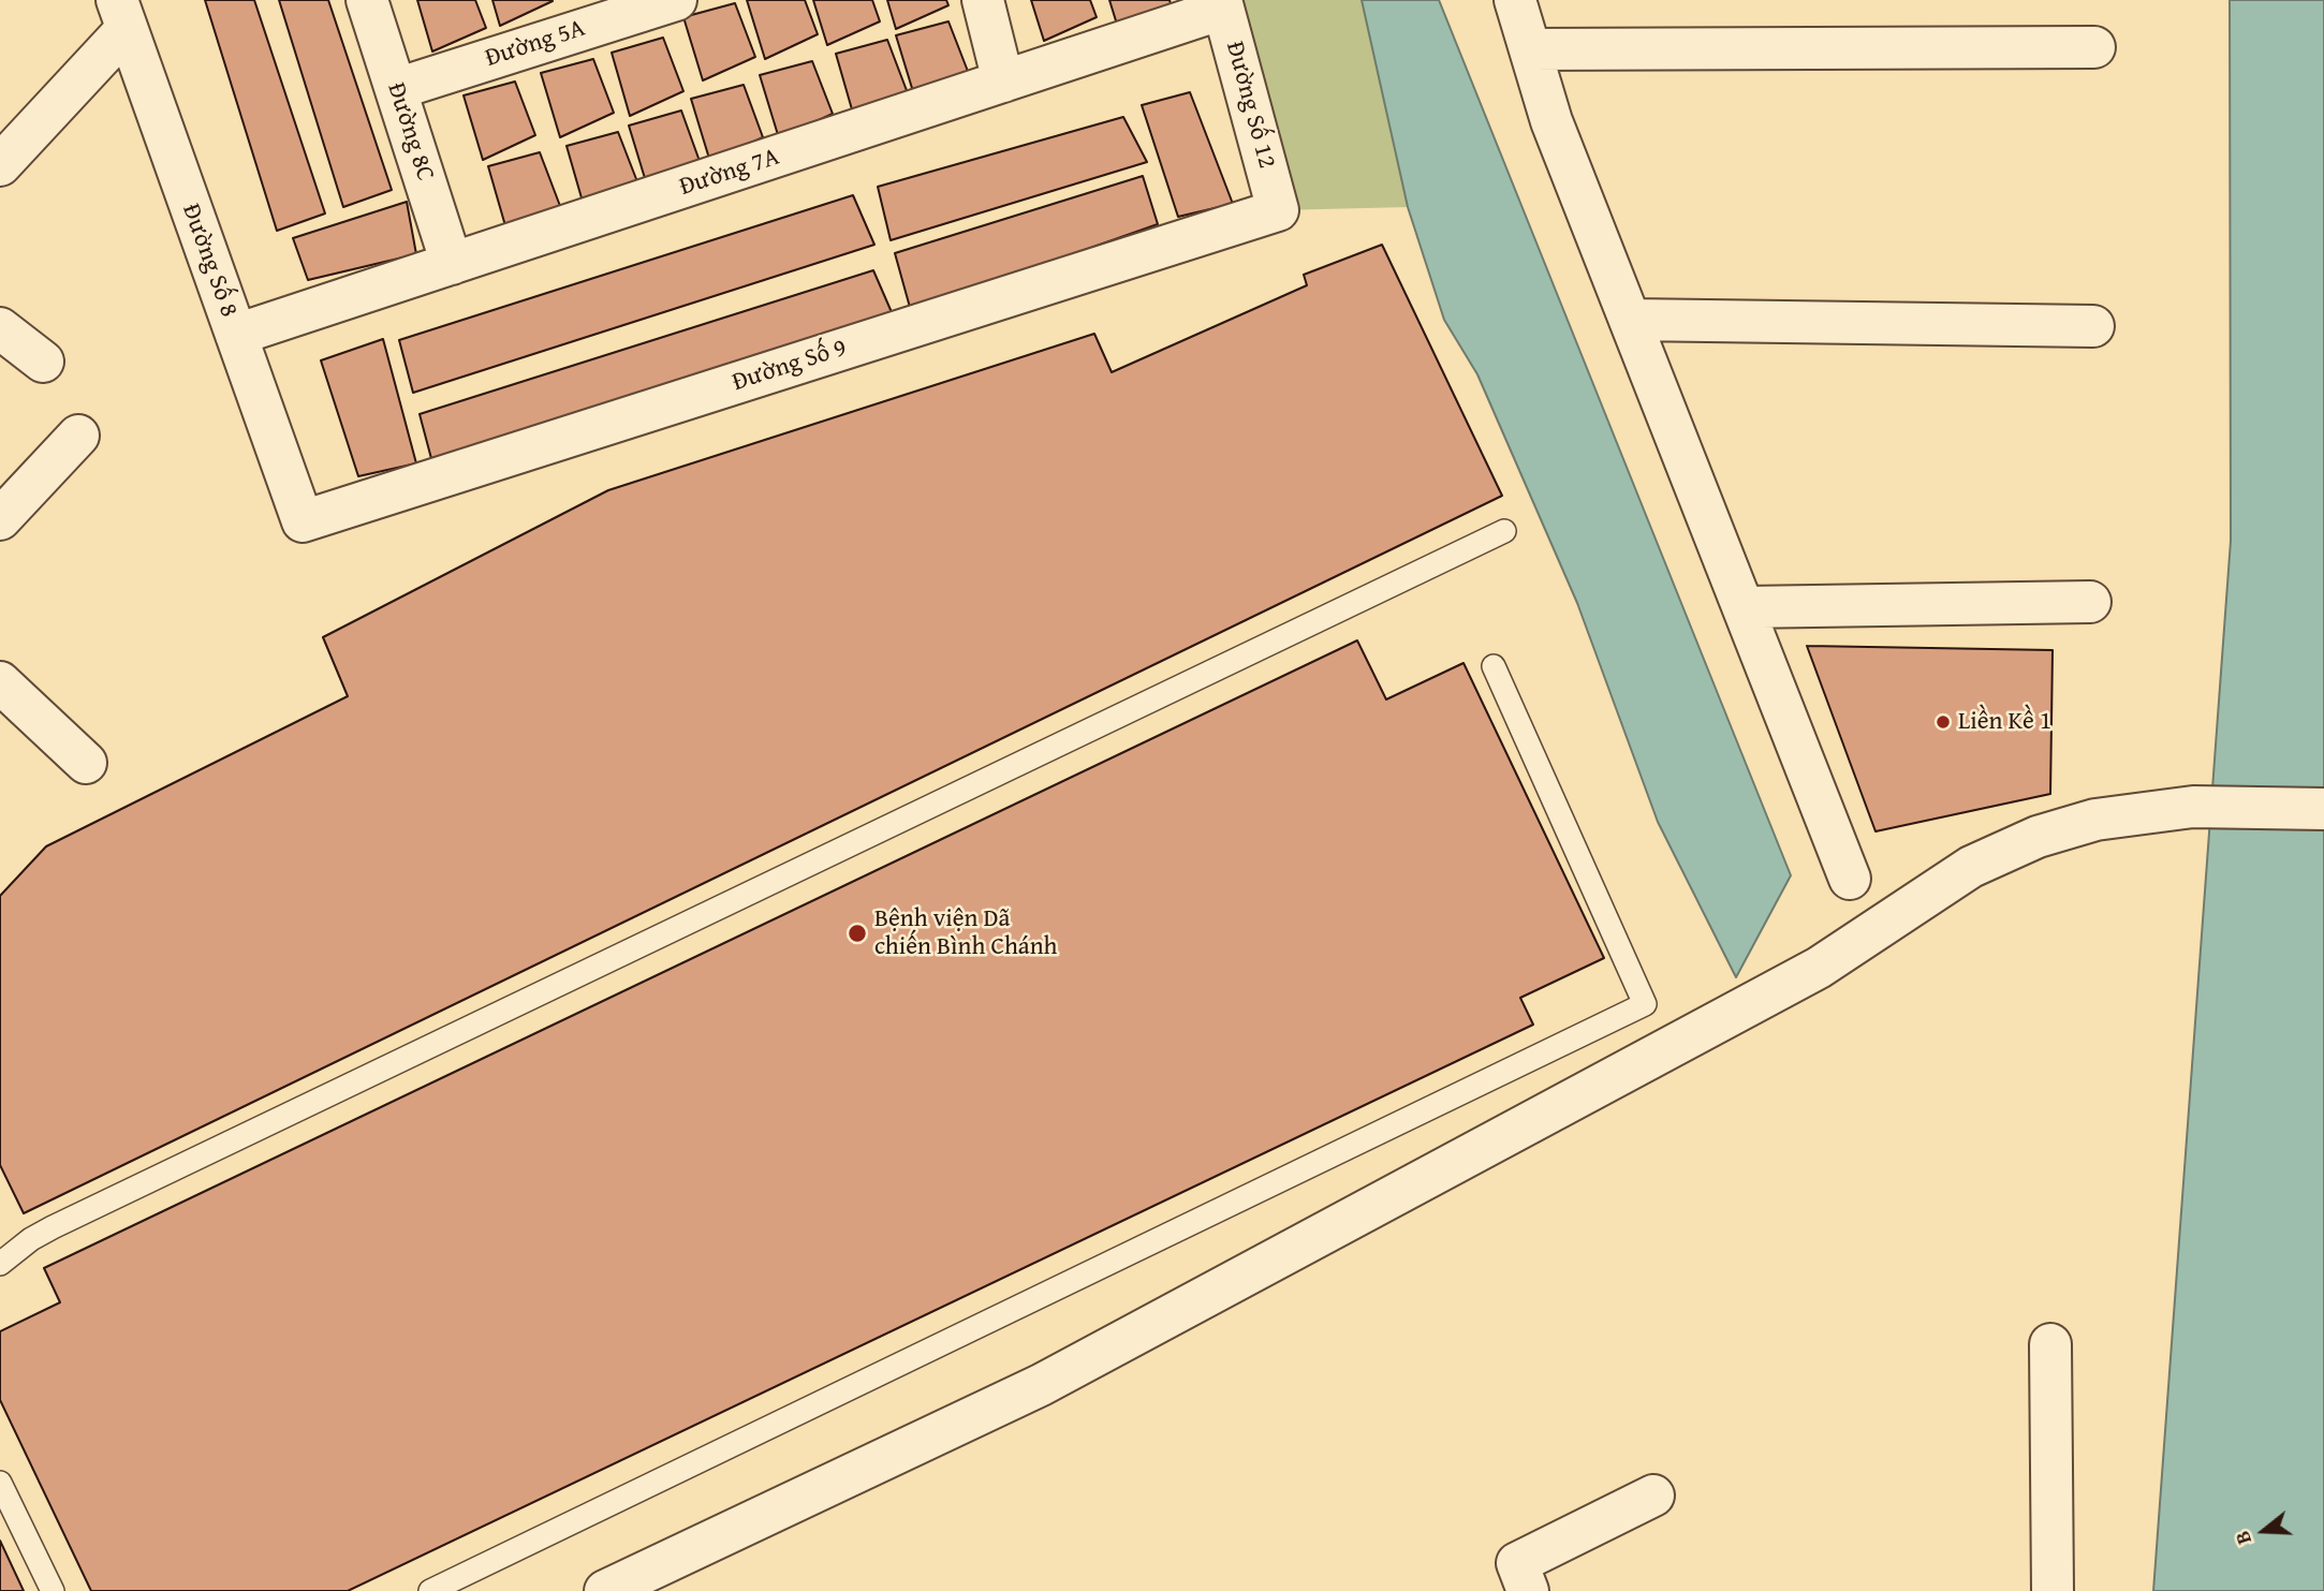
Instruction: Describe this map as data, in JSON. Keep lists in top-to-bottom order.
{
  "streets": {
    "street": [
      "Đường 5A",
      "Đường Số 12",
      "Đường 8C",
      "Đường 7A",
      "Đường Số 8",
      "Đường Số 9"
    ]
  },
  "crossings": [
    ["Đường 5A", "Đường 8C"],
    ["Đường Số 12", "Đường 7A"],
    ["Đường Số 12", "Đường Số 9"],
    ["Đường 8C", "Đường 7A"],
    ["Đường 7A", "Đường Số 8"],
    ["Đường Số 8", "Đường Số 9"]
  ],
  "places": ["Liền Kề 1", "Bệnh viện Dã chiến Bình Chánh"],
  "north": "left"
}
